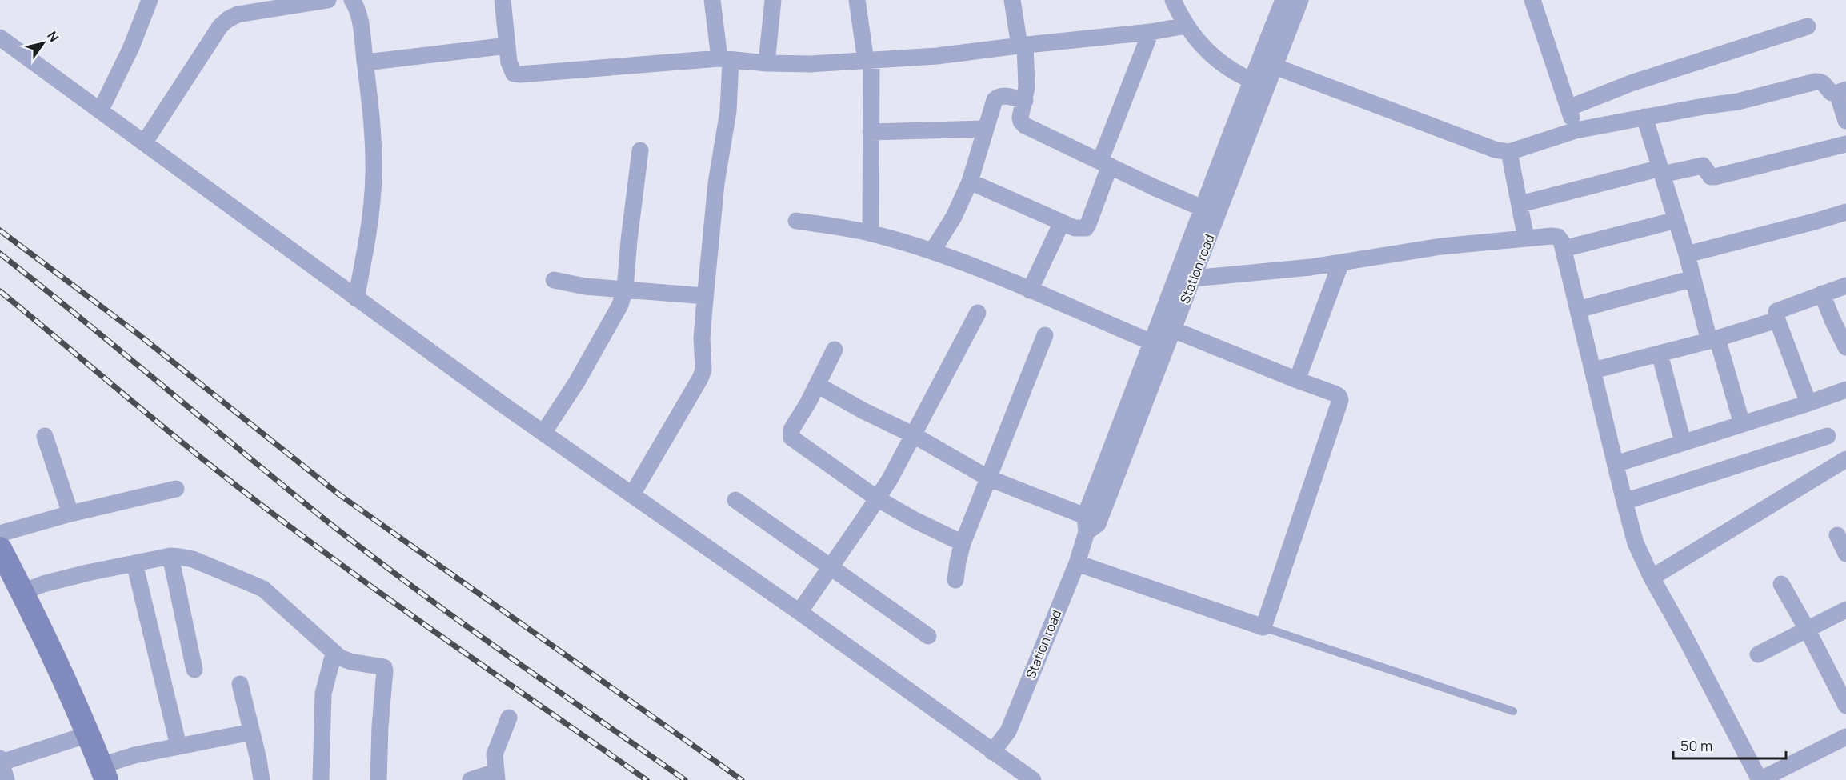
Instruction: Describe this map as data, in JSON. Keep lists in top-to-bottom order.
{
  "streets": {
    "street": ["Station road"]
  },
  "scale_bar": "50 m",
  "north": "top right"
}
